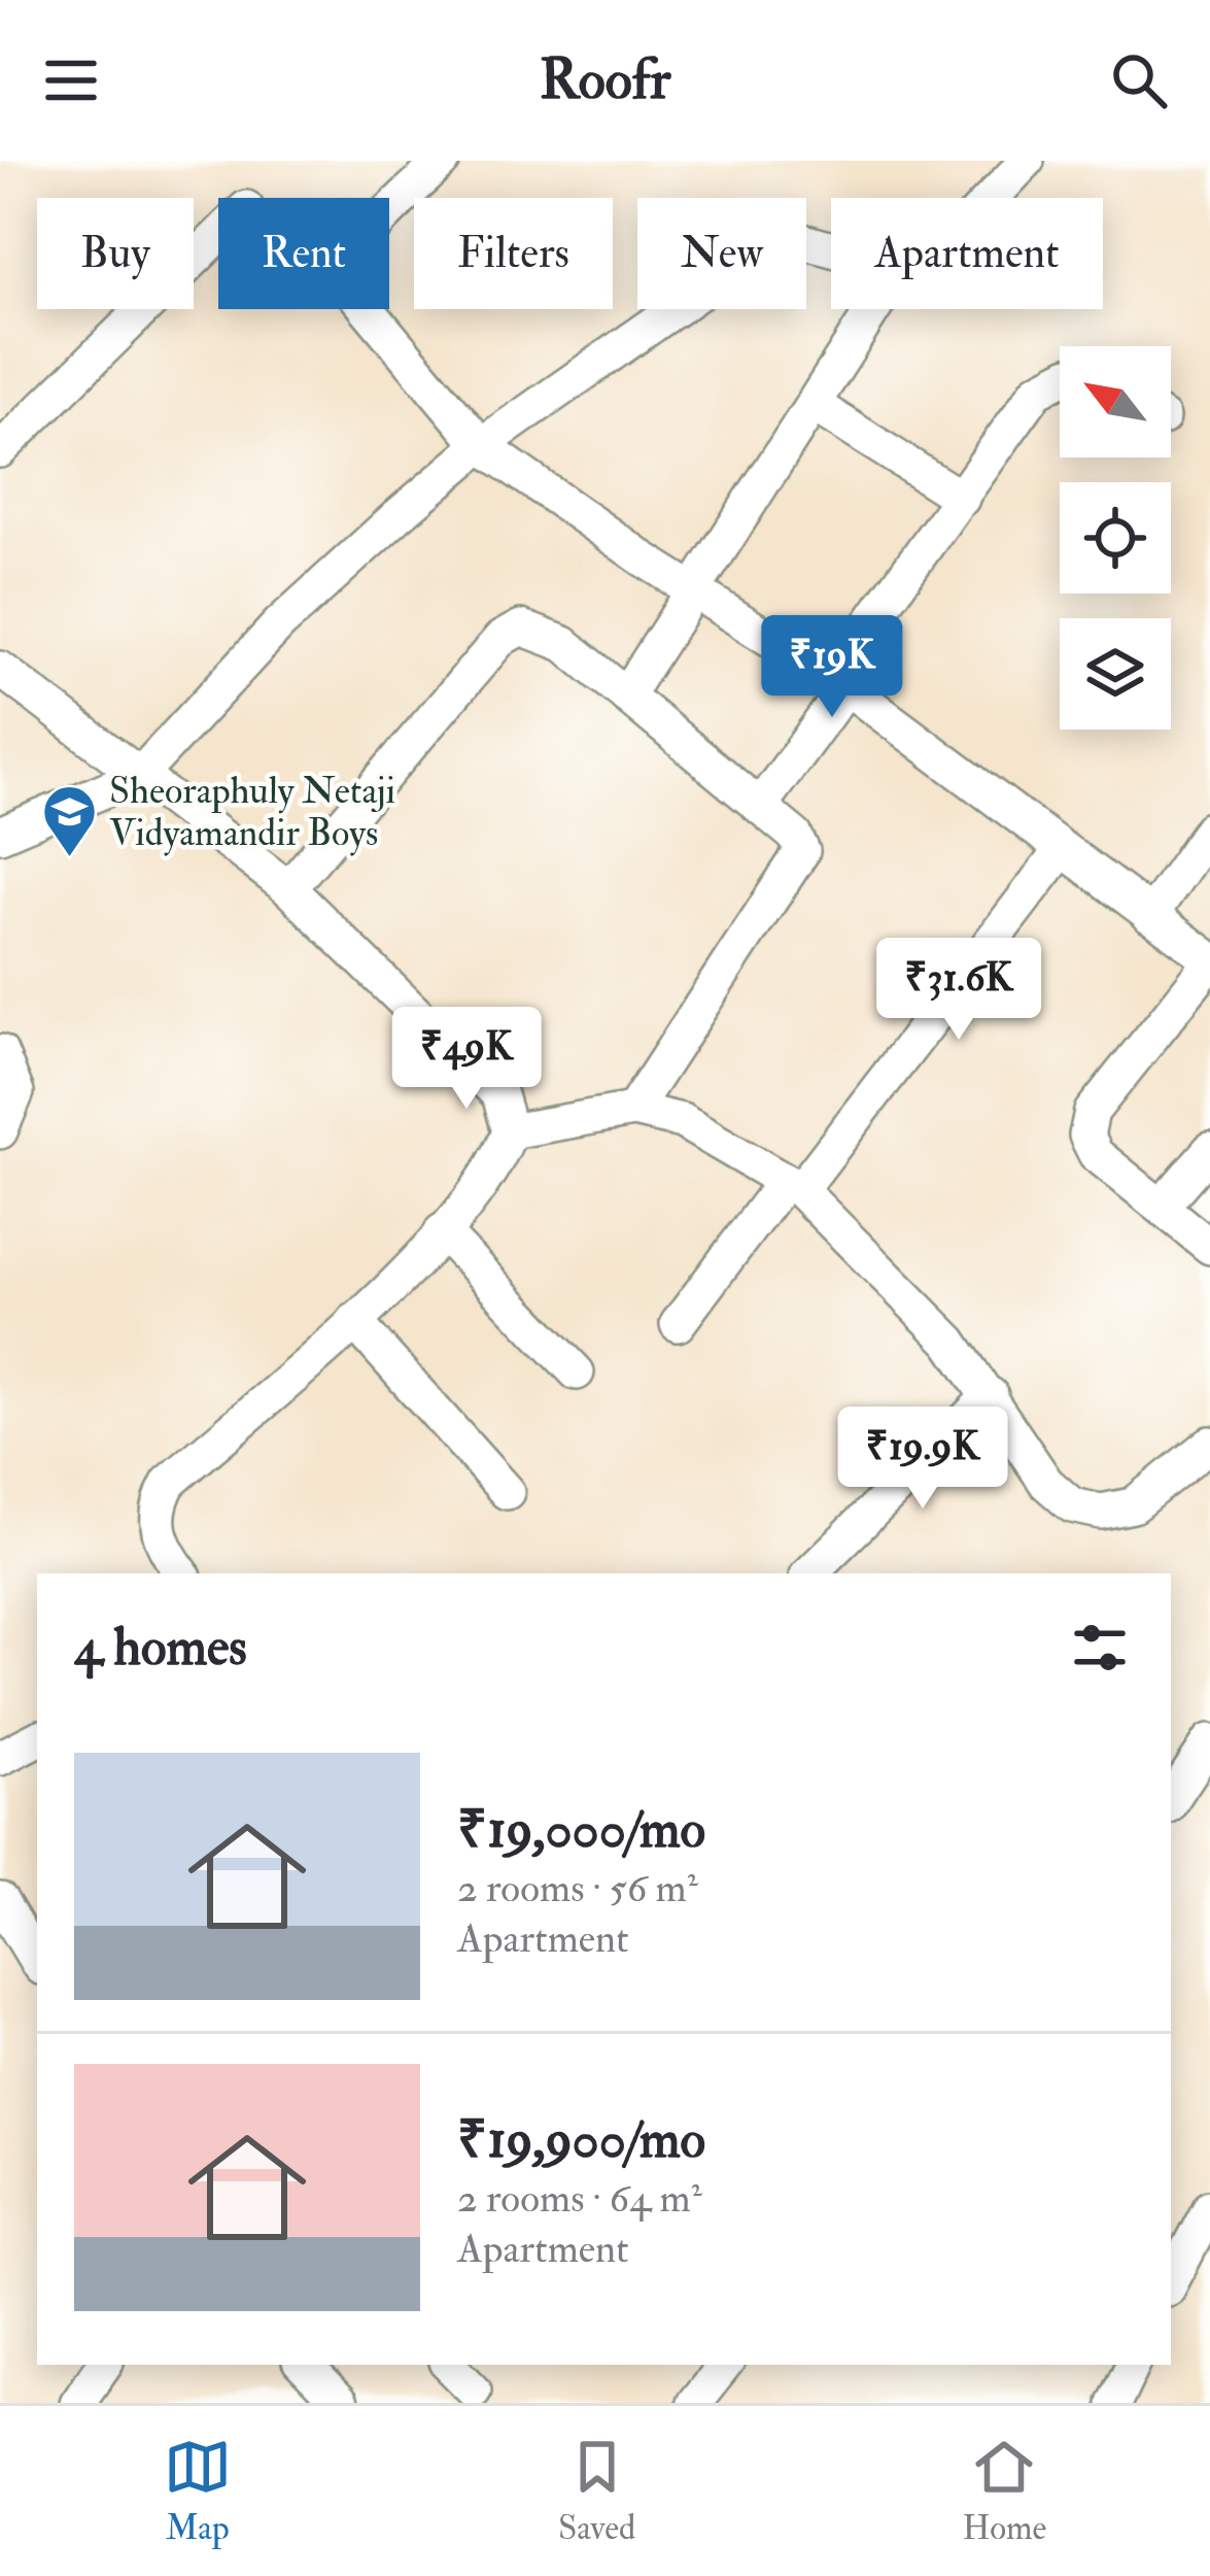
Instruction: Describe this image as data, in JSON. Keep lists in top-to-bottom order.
{
  "places": {
    "school or university": ["Sheoraphuly Netaji Vidyamandir Boys"]
  },
  "north": "top left",
  "page": {
    "header": "Roofr",
    "chip": [
      "Buy",
      "Rent",
      "Filters",
      "New",
      "Apartment"
    ],
    "price": [
      "₹19K",
      "₹31.6K",
      "₹49K",
      "₹19.9K"
    ],
    "heading": "4 homes",
    "list": [
      {
        "name": "₹19,000/mo",
        "note": "2 rooms · 56 m² · Apartment"
      },
      {
        "name": "₹19,900/mo",
        "note": "2 rooms · 64 m² · Apartment"
      }
    ],
    "tabs": ["Map", "Saved", "Home"]
  }
}
